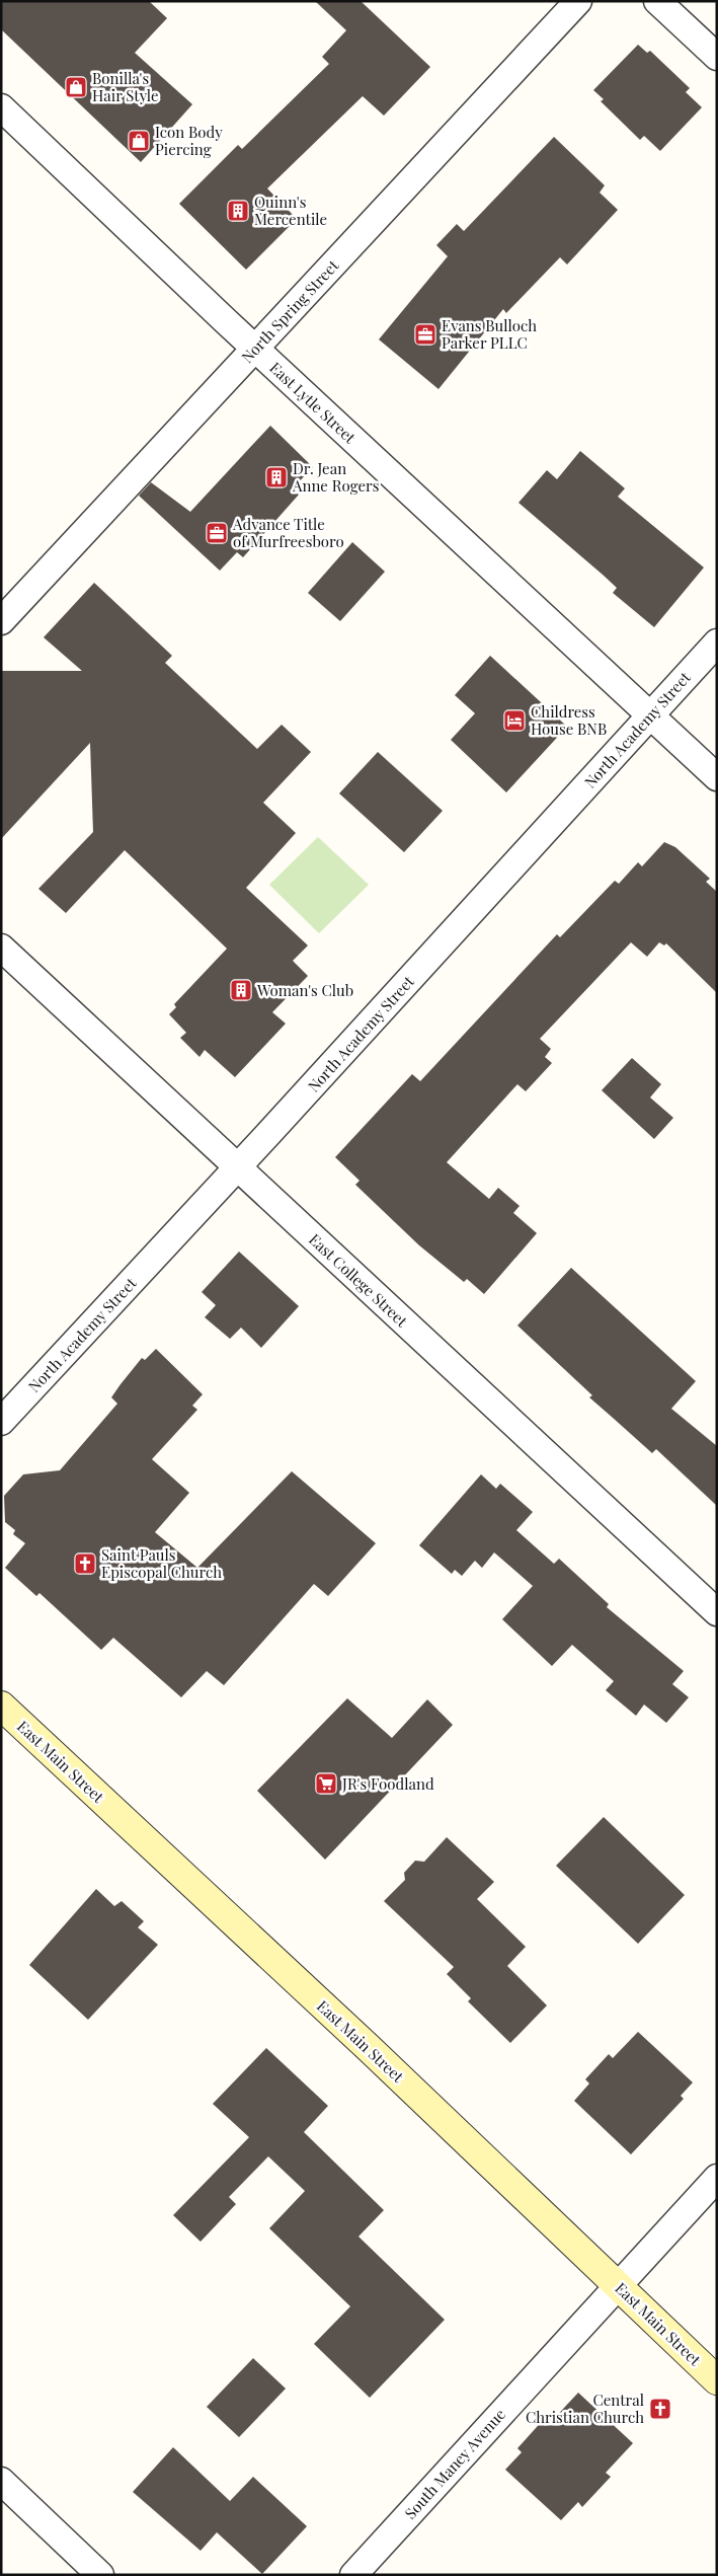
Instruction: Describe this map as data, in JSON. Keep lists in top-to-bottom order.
{
  "streets": {
    "street": [
      "North Spring Street",
      "East Lytle Street",
      "North Academy Street",
      "East College Street",
      "East Main Street",
      "South Maney Avenue"
    ]
  },
  "crossings": [
    ["North Spring Street", "East Lytle Street"],
    ["East Lytle Street", "North Academy Street"],
    ["North Academy Street", "East College Street"],
    ["East Main Street", "South Maney Avenue"]
  ],
  "places": {
    "shop": ["Bonilla's Hair Style", "Icon Body Piercing"],
    "building": ["Quinn's Mercentile", "Dr. Jean Anne Rogers", "Woman's Club"],
    "office": ["Evans Bulloch Parker PLLC", "Advance Title of Murfreesboro"],
    "hotel": ["Childress House BNB"],
    "church": ["Saint Pauls Episcopal Church", "Central Christian Church"],
    "supermarket": ["JR's Foodland"]
  }
}
